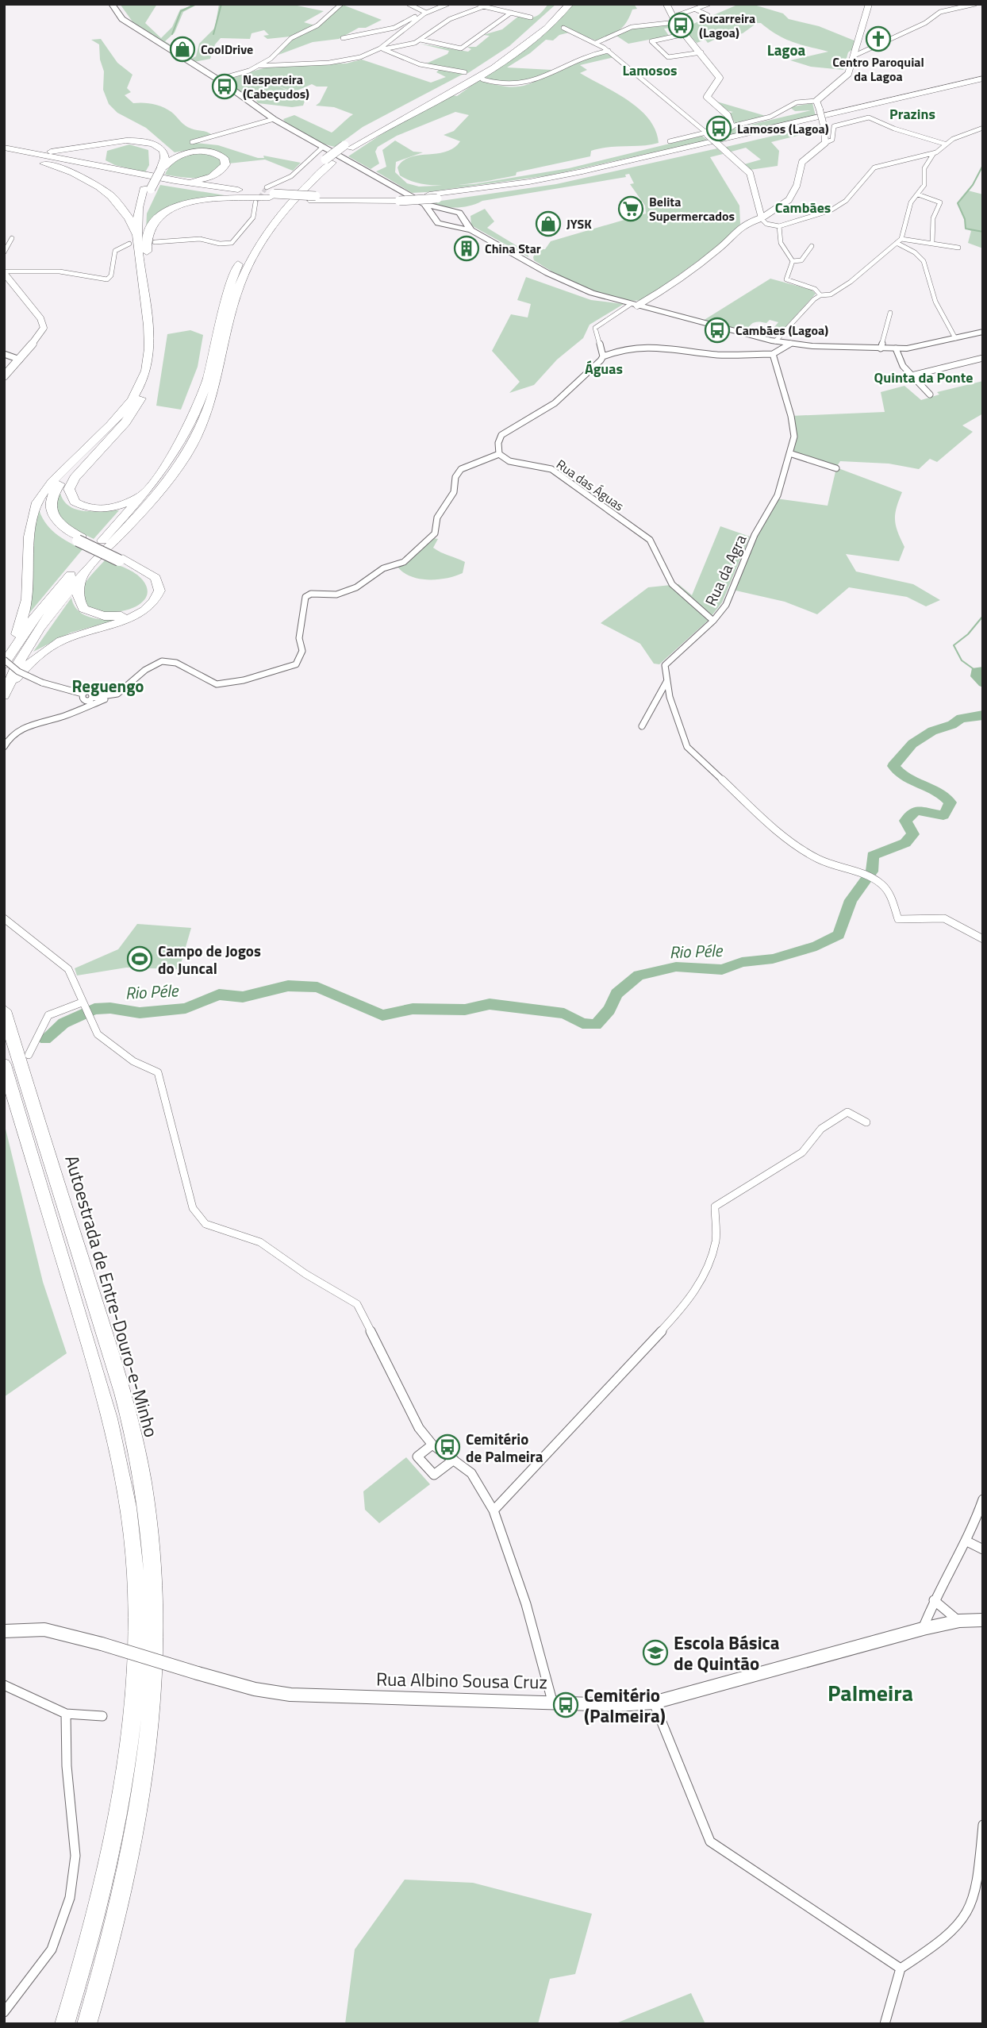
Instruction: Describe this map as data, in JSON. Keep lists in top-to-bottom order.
{
  "streets": {
    "highway": ["Autoestrada de Entre-Douro-e-Minho"],
    "street": ["Rua das Águas", "Rua da Agra", "Rua Albino Sousa Cruz"]
  },
  "crossings": [
    ["Rua das Águas", "Rua da Agra"]
  ],
  "districts": [
    "Lagoa",
    "Lamosos",
    "Prazins",
    "Cambães",
    "Águas",
    "Quinta da Ponte",
    "Reguengo",
    "Palmeira"
  ],
  "water": ["Rio Péle"],
  "places": {
    "bus stop": [
      "Sucarreira (Lagoa)",
      "Nespereira (Cabeçudos)",
      "Lamosos (Lagoa)",
      "Cambães (Lagoa)",
      "Cemitério de Palmeira",
      "Cemitério (Palmeira)"
    ],
    "church": ["Centro Paroquial da Lagoa"],
    "shop": ["CoolDrive", "JYSK"],
    "supermarket": ["Belita Supermercados"],
    "building": ["China Star"],
    "sports": ["Campo de Jogos do Juncal"],
    "school or university": ["Escola Básica de Quintão"]
  }
}
